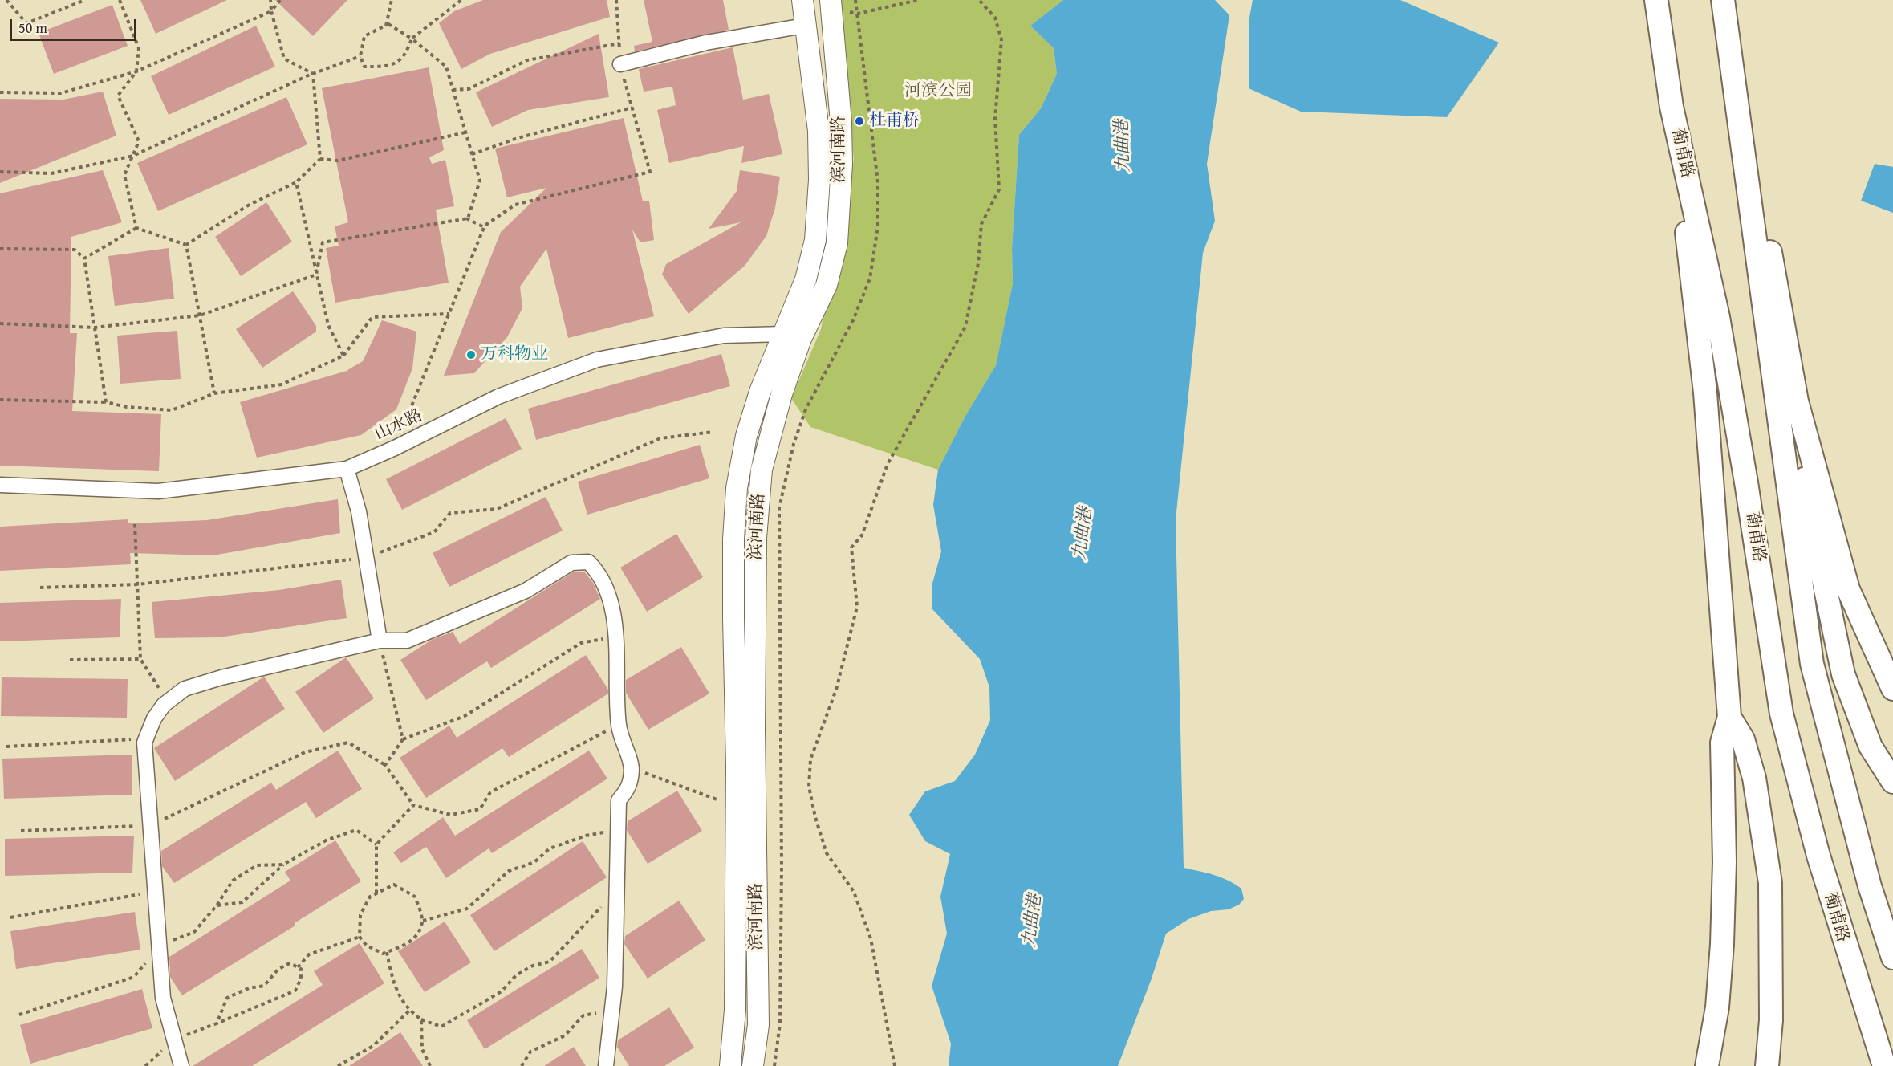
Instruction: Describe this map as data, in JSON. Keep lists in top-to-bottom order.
{
  "streets": {
    "main road": ["葡甫路"],
    "street": ["滨河南路", "山水路"]
  },
  "crossings": [
    ["滨河南路", "山水路"]
  ],
  "water": ["九曲港"],
  "parks": ["河滨公园"],
  "places": ["杜甫桥", "万科物业"],
  "scale_bar": "50 m"
}
